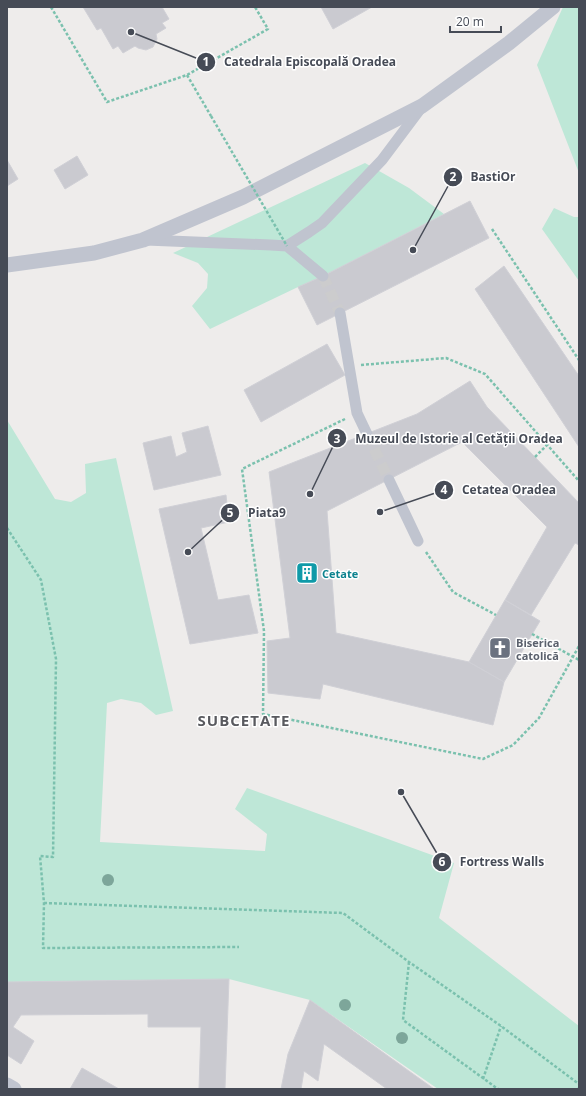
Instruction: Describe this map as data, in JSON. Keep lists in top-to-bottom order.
{
  "districts": ["SUBCETATE"],
  "places": {
    "other": [
      "Catedrala Episcopală Oradea",
      "BastiOr",
      "Muzeul de Istorie al Cetății Oradea",
      "Cetatea Oradea",
      "Piata9",
      "Fortress Walls"
    ],
    "building": ["Cetate"],
    "church": ["Biserica catolică"]
  },
  "scale_bar": "20 m"
}
